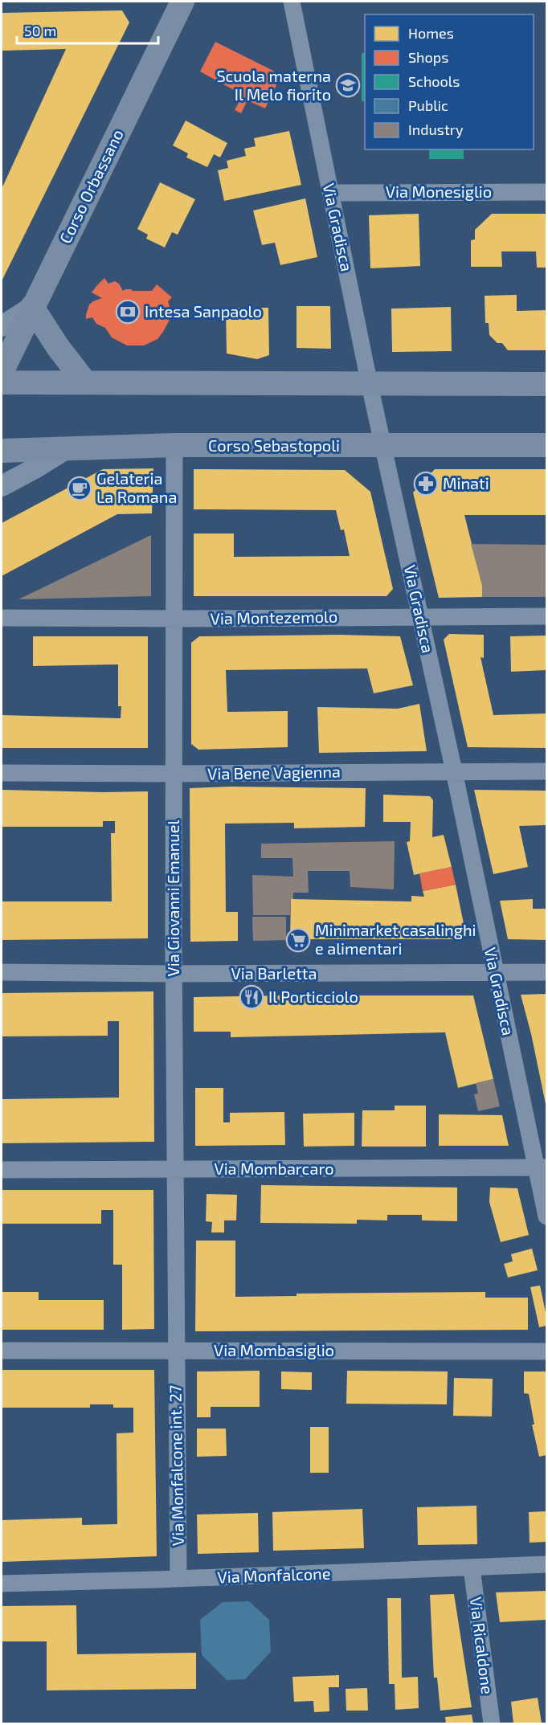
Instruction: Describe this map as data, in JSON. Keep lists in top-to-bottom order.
{
  "streets": {
    "main road": ["Corso Orbassano", "Corso Sebastopoli"],
    "street": [
      "Via Monesiglio",
      "Via Gradisca",
      "Via Montezemolo",
      "Via Bene Vagienna",
      "Via Giovanni Emanuel",
      "Via Barletta",
      "Via Mombarcaro",
      "Via Mombasiglio",
      "Via Monfalcone int. 27",
      "Via Monfalcone",
      "Via Ricaldone"
    ]
  },
  "crossings": [
    ["Via Monesiglio", "Via Gradisca"],
    ["Via Gradisca", "Corso Sebastopoli"],
    ["Via Gradisca", "Via Montezemolo"],
    ["Via Gradisca", "Via Bene Vagienna"],
    ["Via Gradisca", "Via Barletta"],
    ["Via Gradisca", "Via Mombarcaro"],
    ["Corso Sebastopoli", "Via Giovanni Emanuel"],
    ["Via Montezemolo", "Via Giovanni Emanuel"],
    ["Via Bene Vagienna", "Via Giovanni Emanuel"],
    ["Via Giovanni Emanuel", "Via Barletta"],
    ["Via Giovanni Emanuel", "Via Mombarcaro"],
    ["Via Giovanni Emanuel", "Via Mombasiglio"],
    ["Via Giovanni Emanuel", "Via Monfalcone int. 27"],
    ["Via Mombasiglio", "Via Monfalcone int. 27"],
    ["Via Monfalcone int. 27", "Via Monfalcone"],
    ["Via Monfalcone", "Via Ricaldone"]
  ],
  "places": {
    "school or university": ["Scuola materna Il Melo fiorito"],
    "bank": ["Intesa Sanpaolo"],
    "pharmacy": ["Minati"],
    "cafe": ["Gelateria La Romana"],
    "supermarket": ["Minimarket casalinghi e alimentari"],
    "restaurant": ["Il Porticciolo"]
  },
  "legend": [
    "Homes",
    "Shops",
    "Schools",
    "Public",
    "Industry"
  ],
  "scale_bar": "50 m"
}
